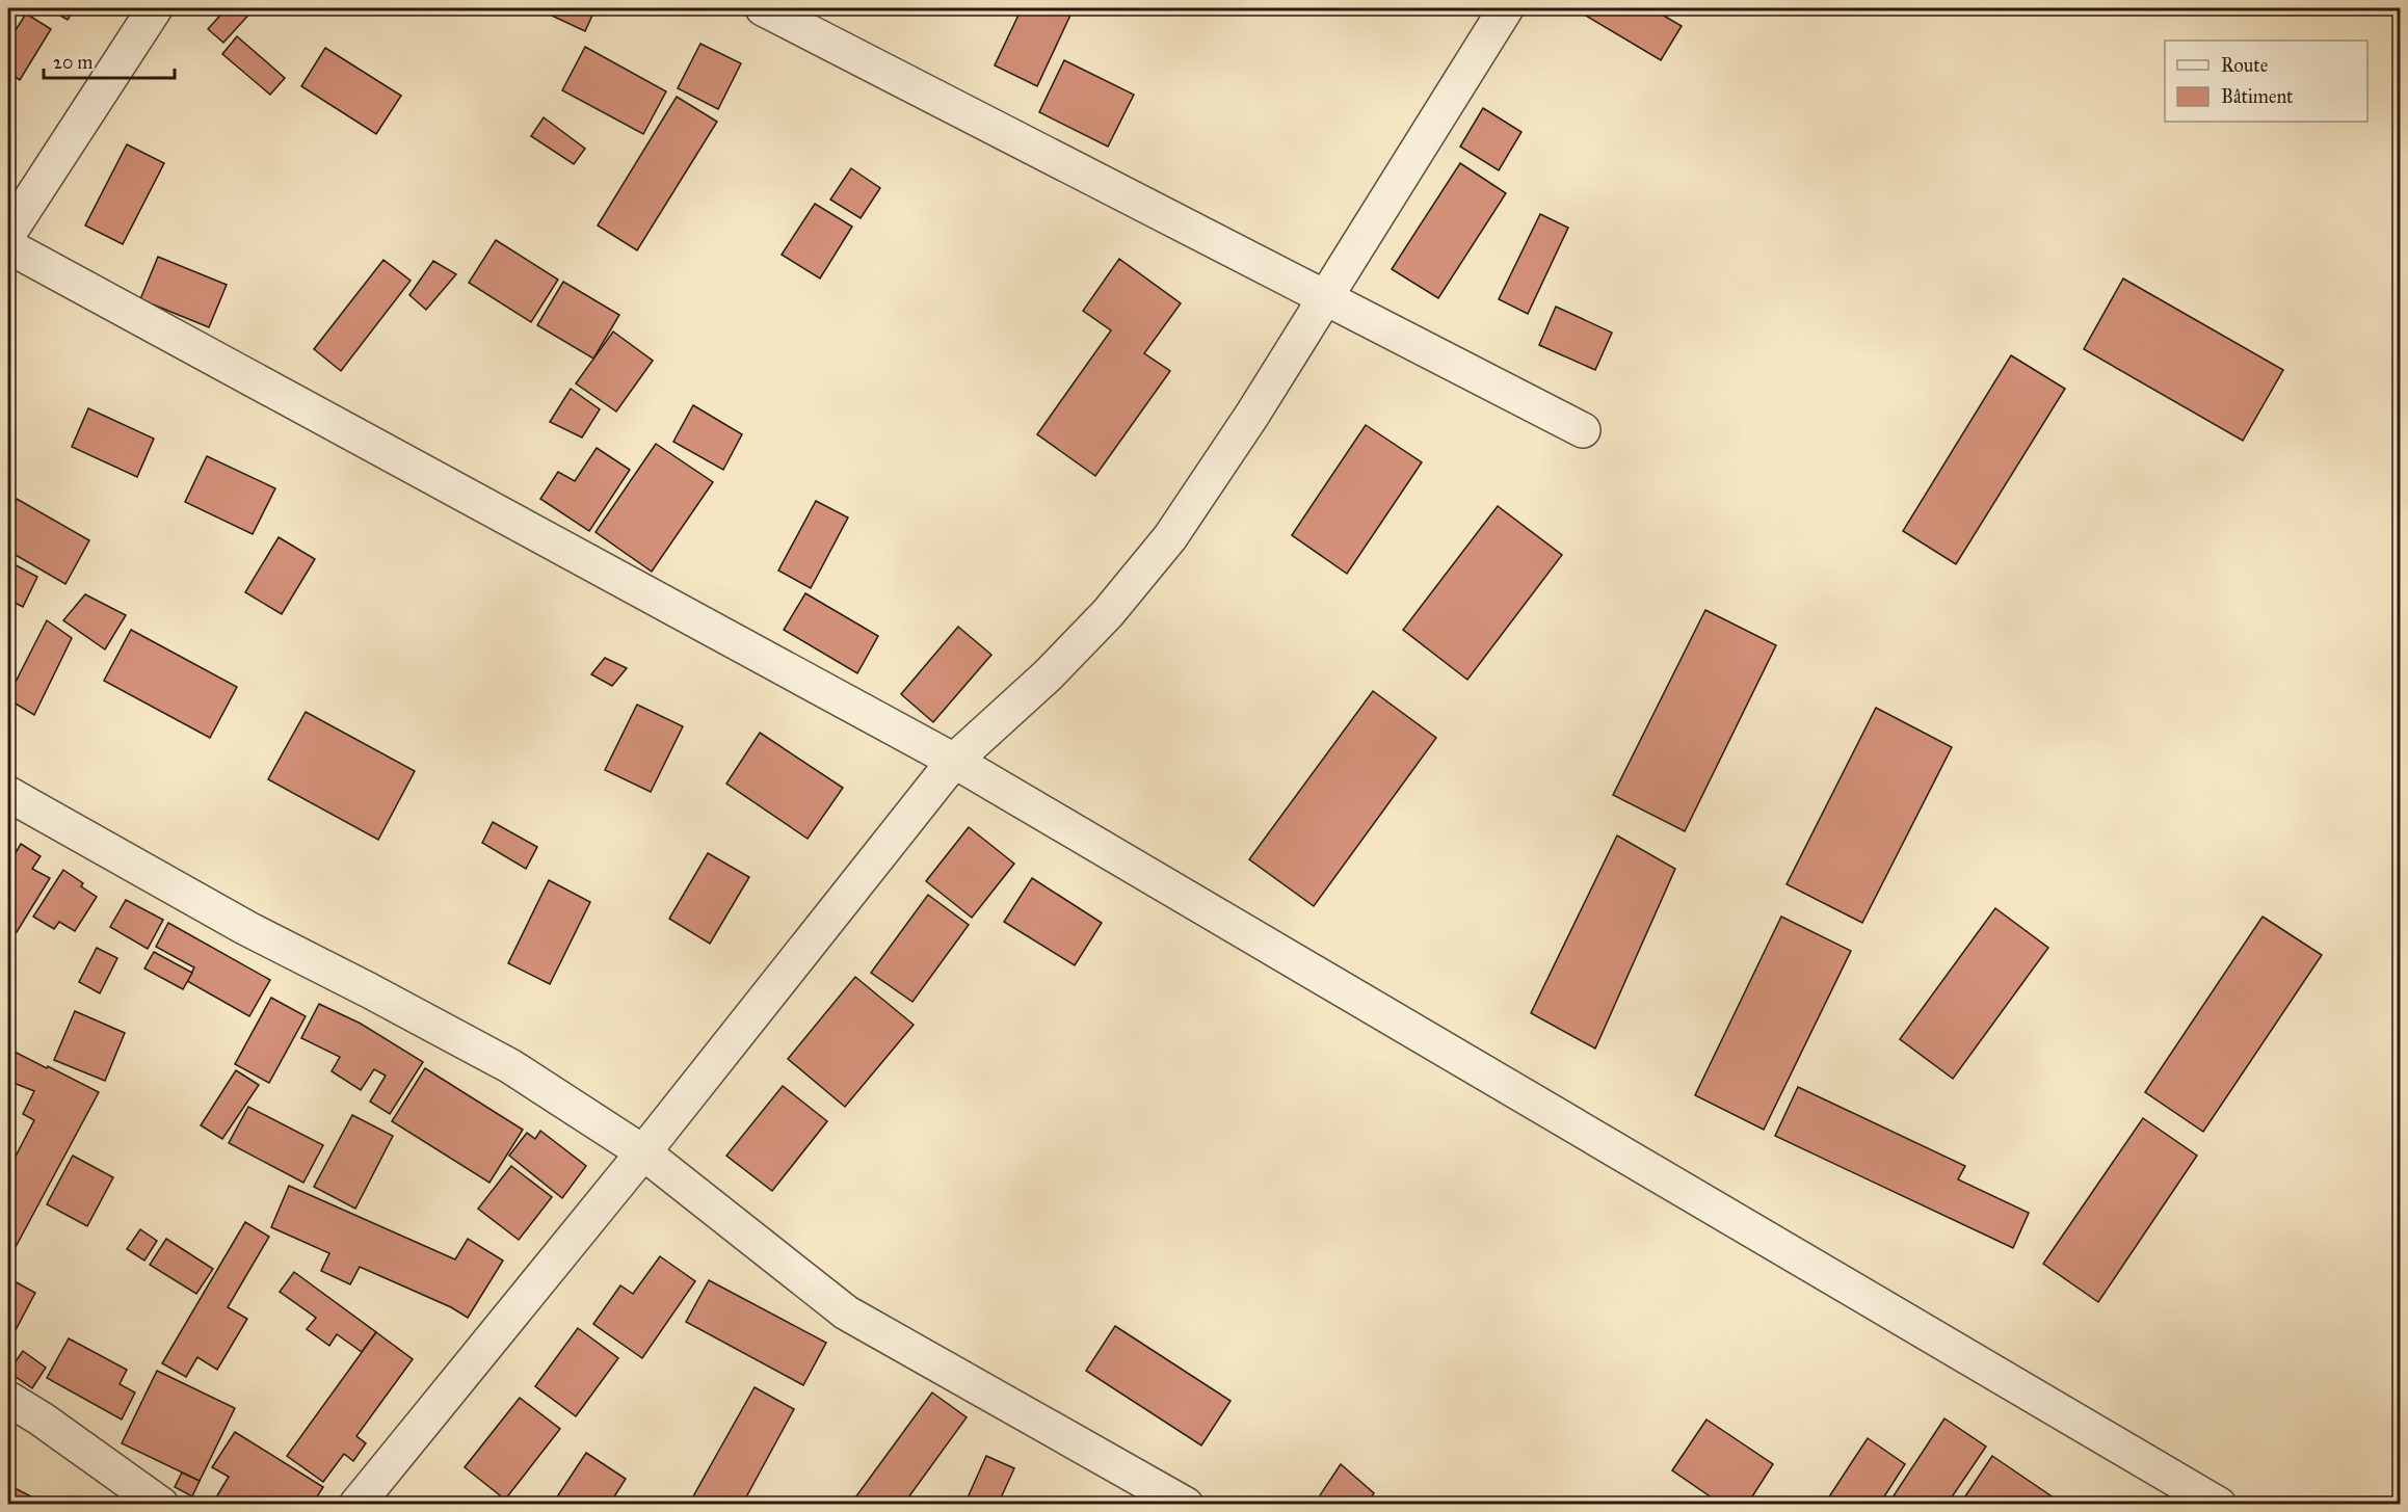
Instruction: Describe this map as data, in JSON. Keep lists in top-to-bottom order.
{
  "legend": ["Route", "Bâtiment"],
  "scale_bar": "20 m"
}
